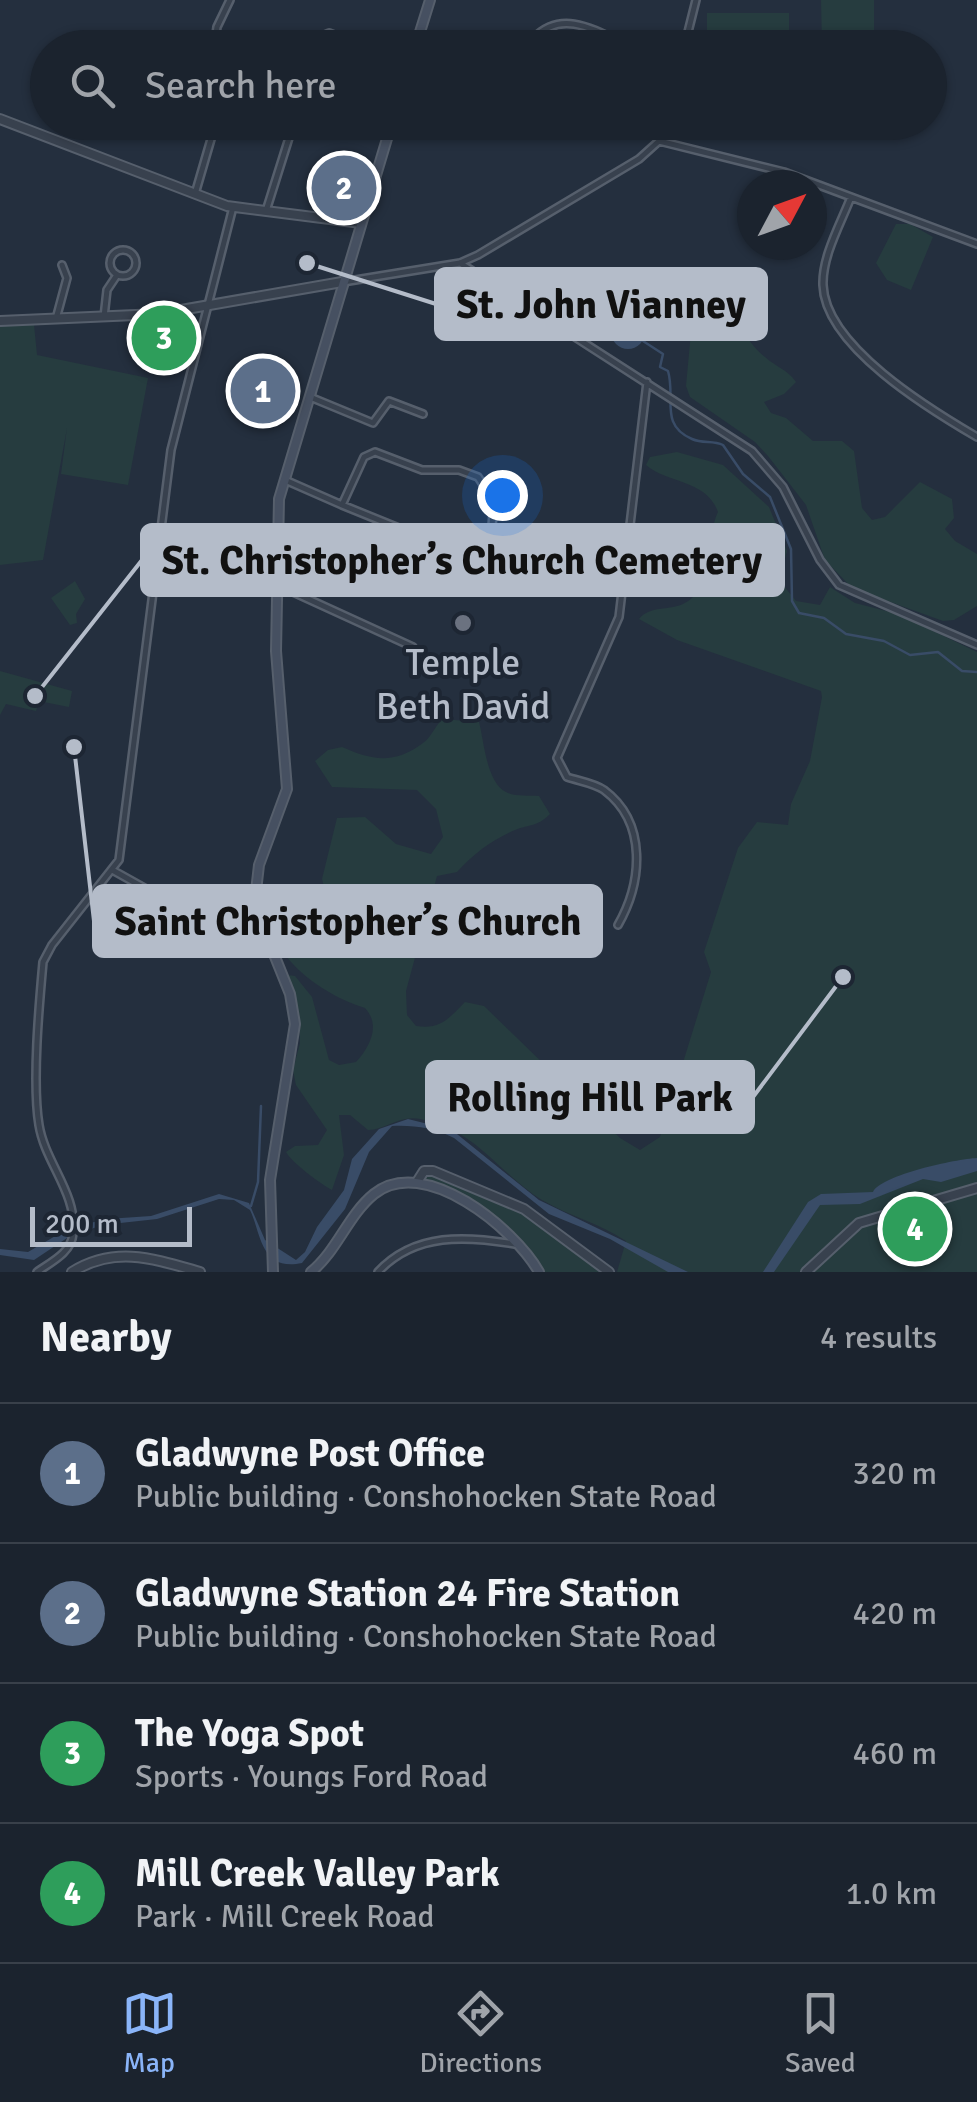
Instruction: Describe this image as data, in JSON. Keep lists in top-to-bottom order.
{
  "places": [
    "St. John Vianney",
    "Temple Beth David",
    "St. Christopher’s Church Cemetery",
    "Saint Christopher’s Church",
    "Rolling Hill Park"
  ],
  "scale_bar": "200 m",
  "north": "top right",
  "page": {
    "search": "Search here",
    "pins": [
      "2",
      "3",
      "1",
      "4"
    ],
    "scale": "200 m",
    "heading": ["Nearby", "4 results"],
    "list": [
      {
        "mark": "1",
        "name": "Gladwyne Post Office",
        "note": "Public building · Conshohocken State Road",
        "value": "320 m"
      },
      {
        "mark": "2",
        "name": "Gladwyne Station 24 Fire Station",
        "note": "Public building · Conshohocken State Road",
        "value": "420 m"
      },
      {
        "mark": "3",
        "name": "The Yoga Spot",
        "note": "Sports · Youngs Ford Road",
        "value": "460 m"
      },
      {
        "mark": "4",
        "name": "Mill Creek Valley Park",
        "note": "Park · Mill Creek Road",
        "value": "1.0 km"
      }
    ],
    "nav": ["Map", "Directions", "Saved"]
  }
}
